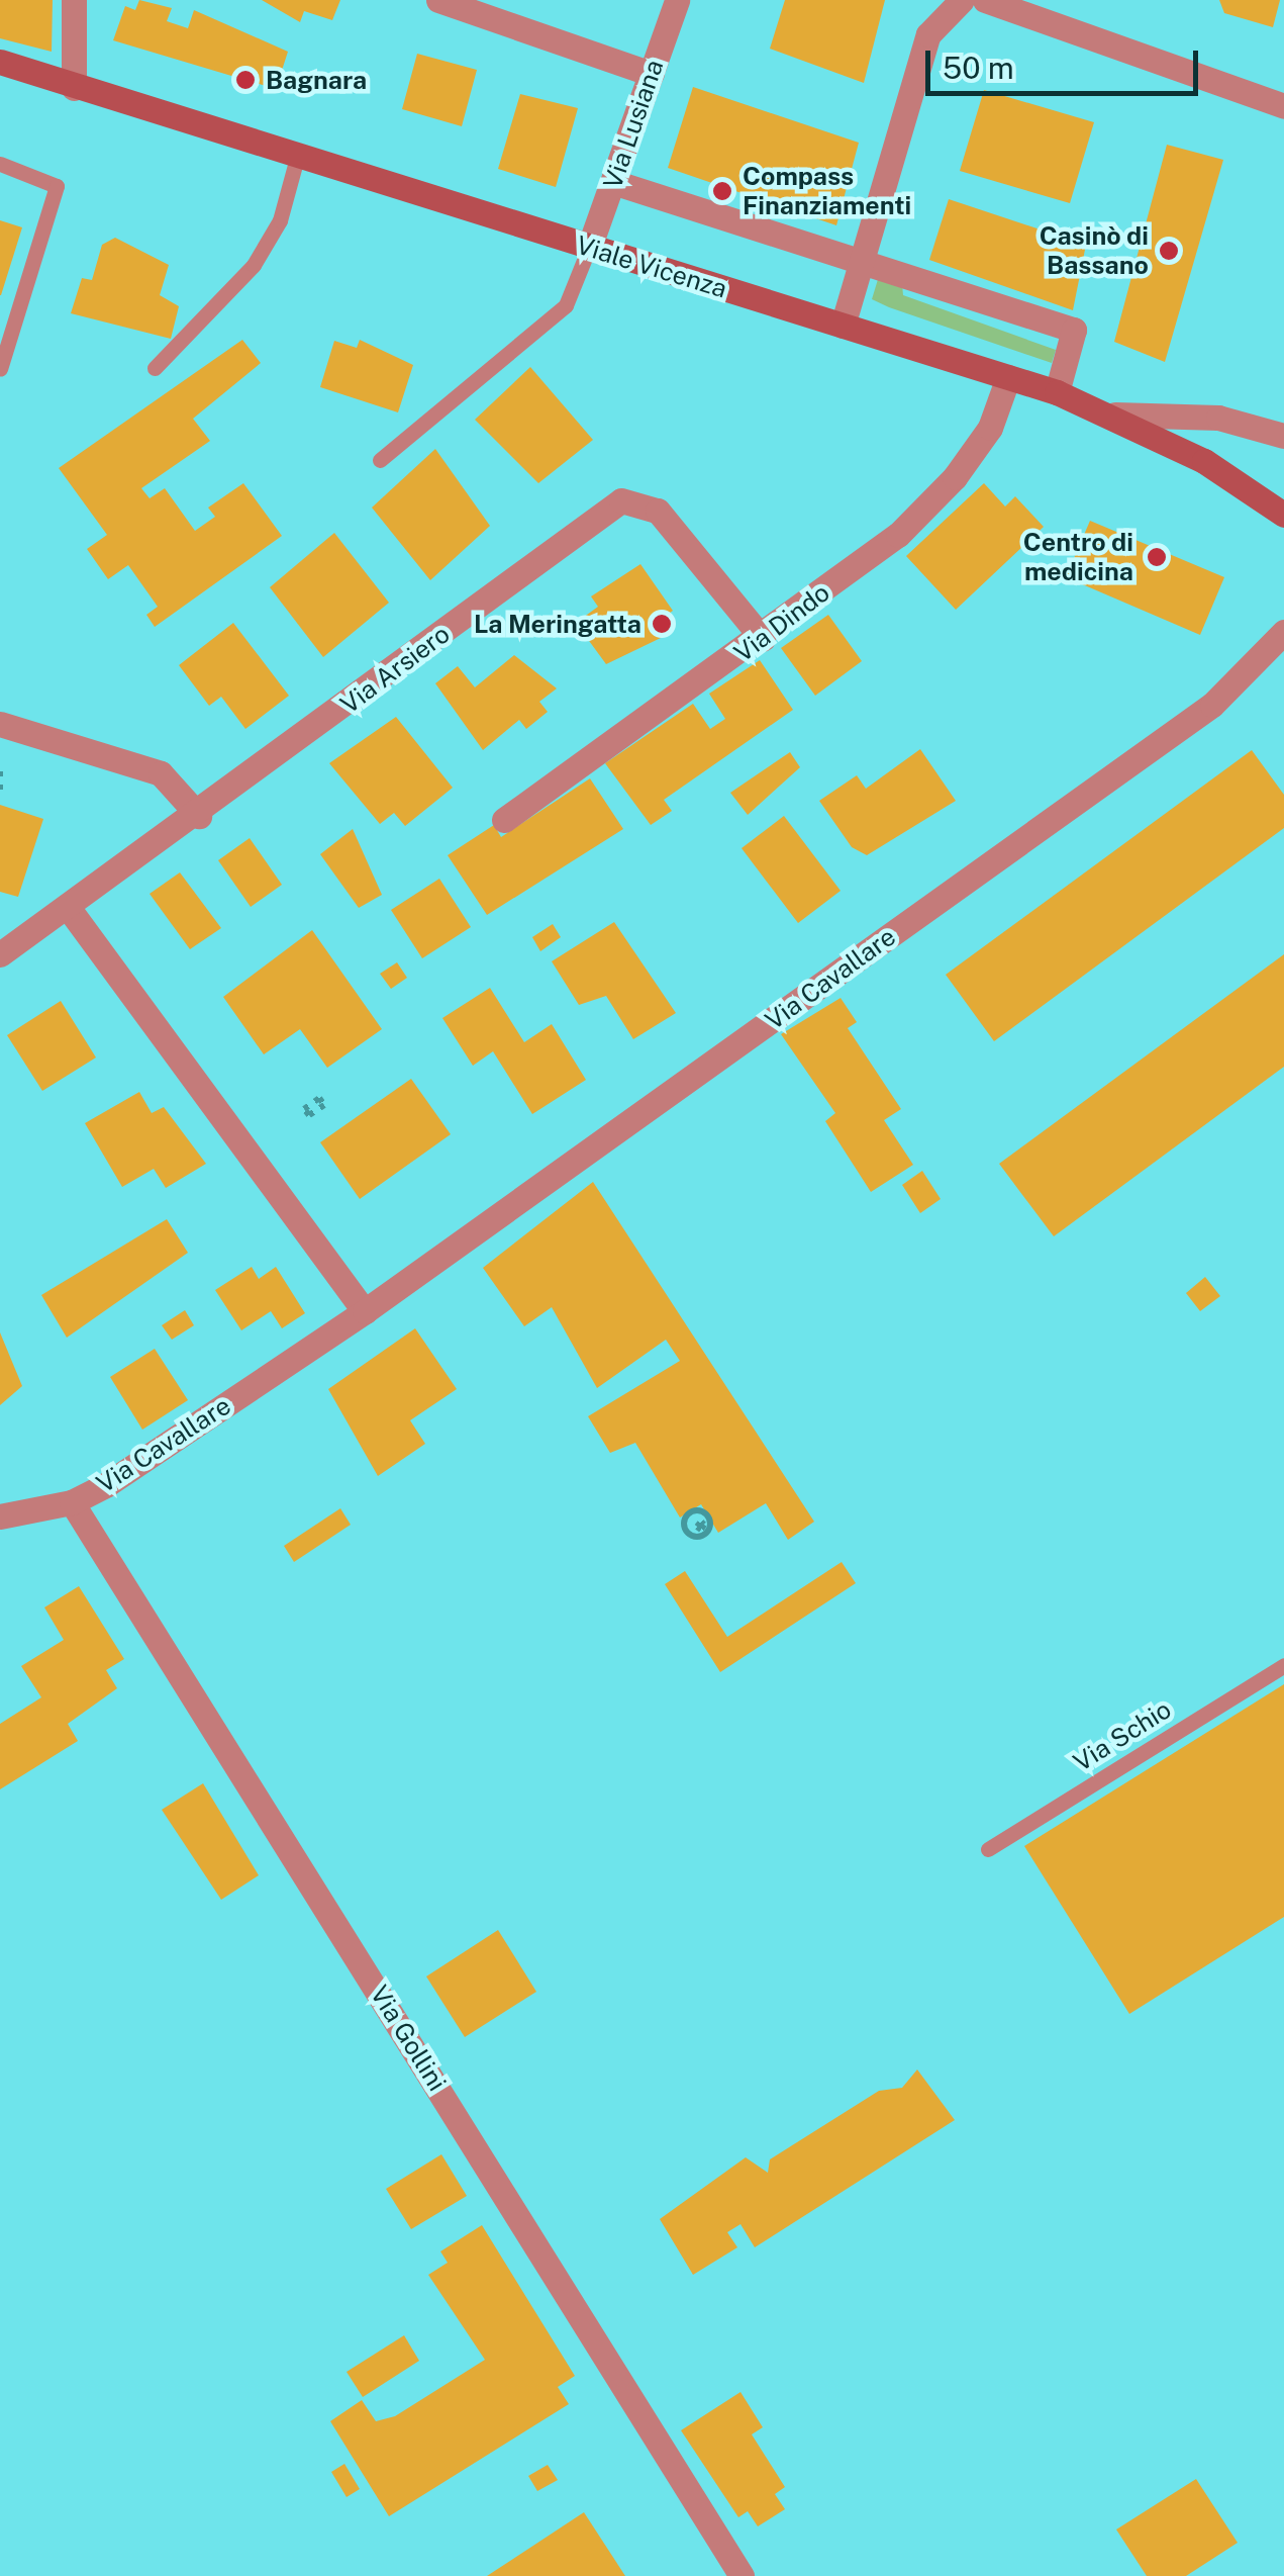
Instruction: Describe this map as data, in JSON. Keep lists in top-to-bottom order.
{
  "streets": {
    "main road": ["Viale Vicenza"],
    "street": [
      "Via Lusiana",
      "Via Dindo",
      "Via Arsiero",
      "Via Cavallare",
      "Via Gollini"
    ],
    "lane": ["Via Schio"]
  },
  "crossings": [
    ["Via Lusiana", "Viale Vicenza"],
    ["Viale Vicenza", "Via Dindo"],
    ["Via Dindo", "Via Arsiero"],
    ["Via Cavallare", "Via Gollini"]
  ],
  "places": [
    "Bagnara",
    "Compass Finanziamenti",
    "Casinò di Bassano",
    "Centro di medicina",
    "La Meringatta"
  ],
  "scale_bar": "50 m"
}
